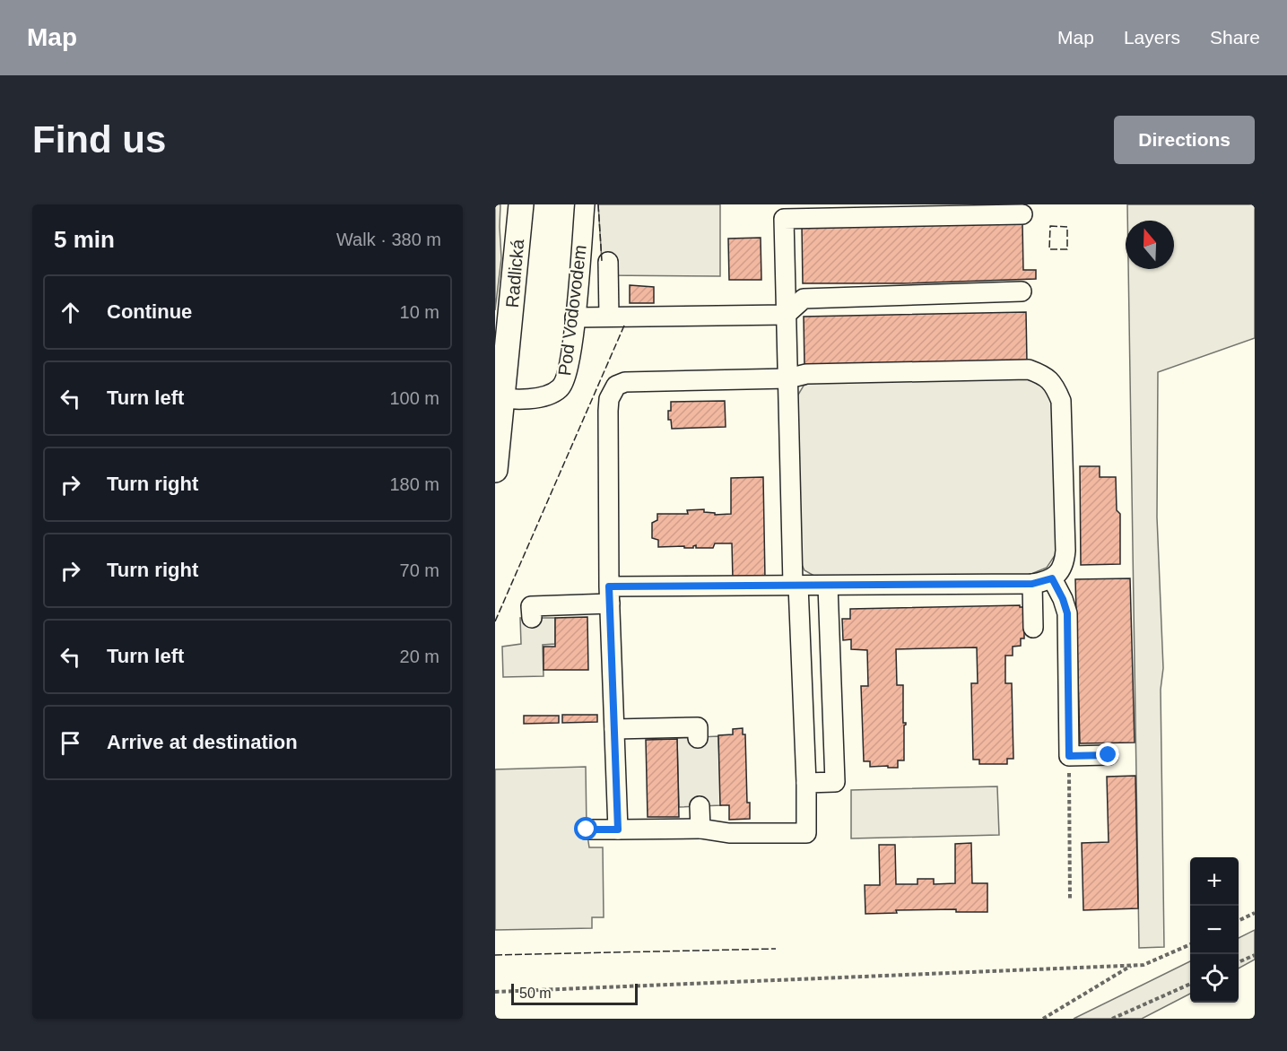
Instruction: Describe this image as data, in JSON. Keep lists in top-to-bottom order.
{
  "streets": {
    "main road": ["Radlická"],
    "street": ["Pod Vodovodem"]
  },
  "crossings": [
    ["Radlická", "Pod Vodovodem"]
  ],
  "scale_bar": "50 m",
  "north": "top",
  "page": {
    "header": "Map",
    "nav": ["Map", "Layers", "Share"],
    "buttons": "Directions",
    "title": "Find us",
    "heading": ["5 min", "Walk · 380 m"],
    "list": [
      ["Continue", "10 m"],
      ["Turn left", "100 m"],
      ["Turn right", "180 m"],
      ["Turn right", "70 m"],
      ["Turn left", "20 m"],
      "Arrive at destination"
    ],
    "map_buttons": ["+", "−"],
    "scale": "50 m"
  }
}
